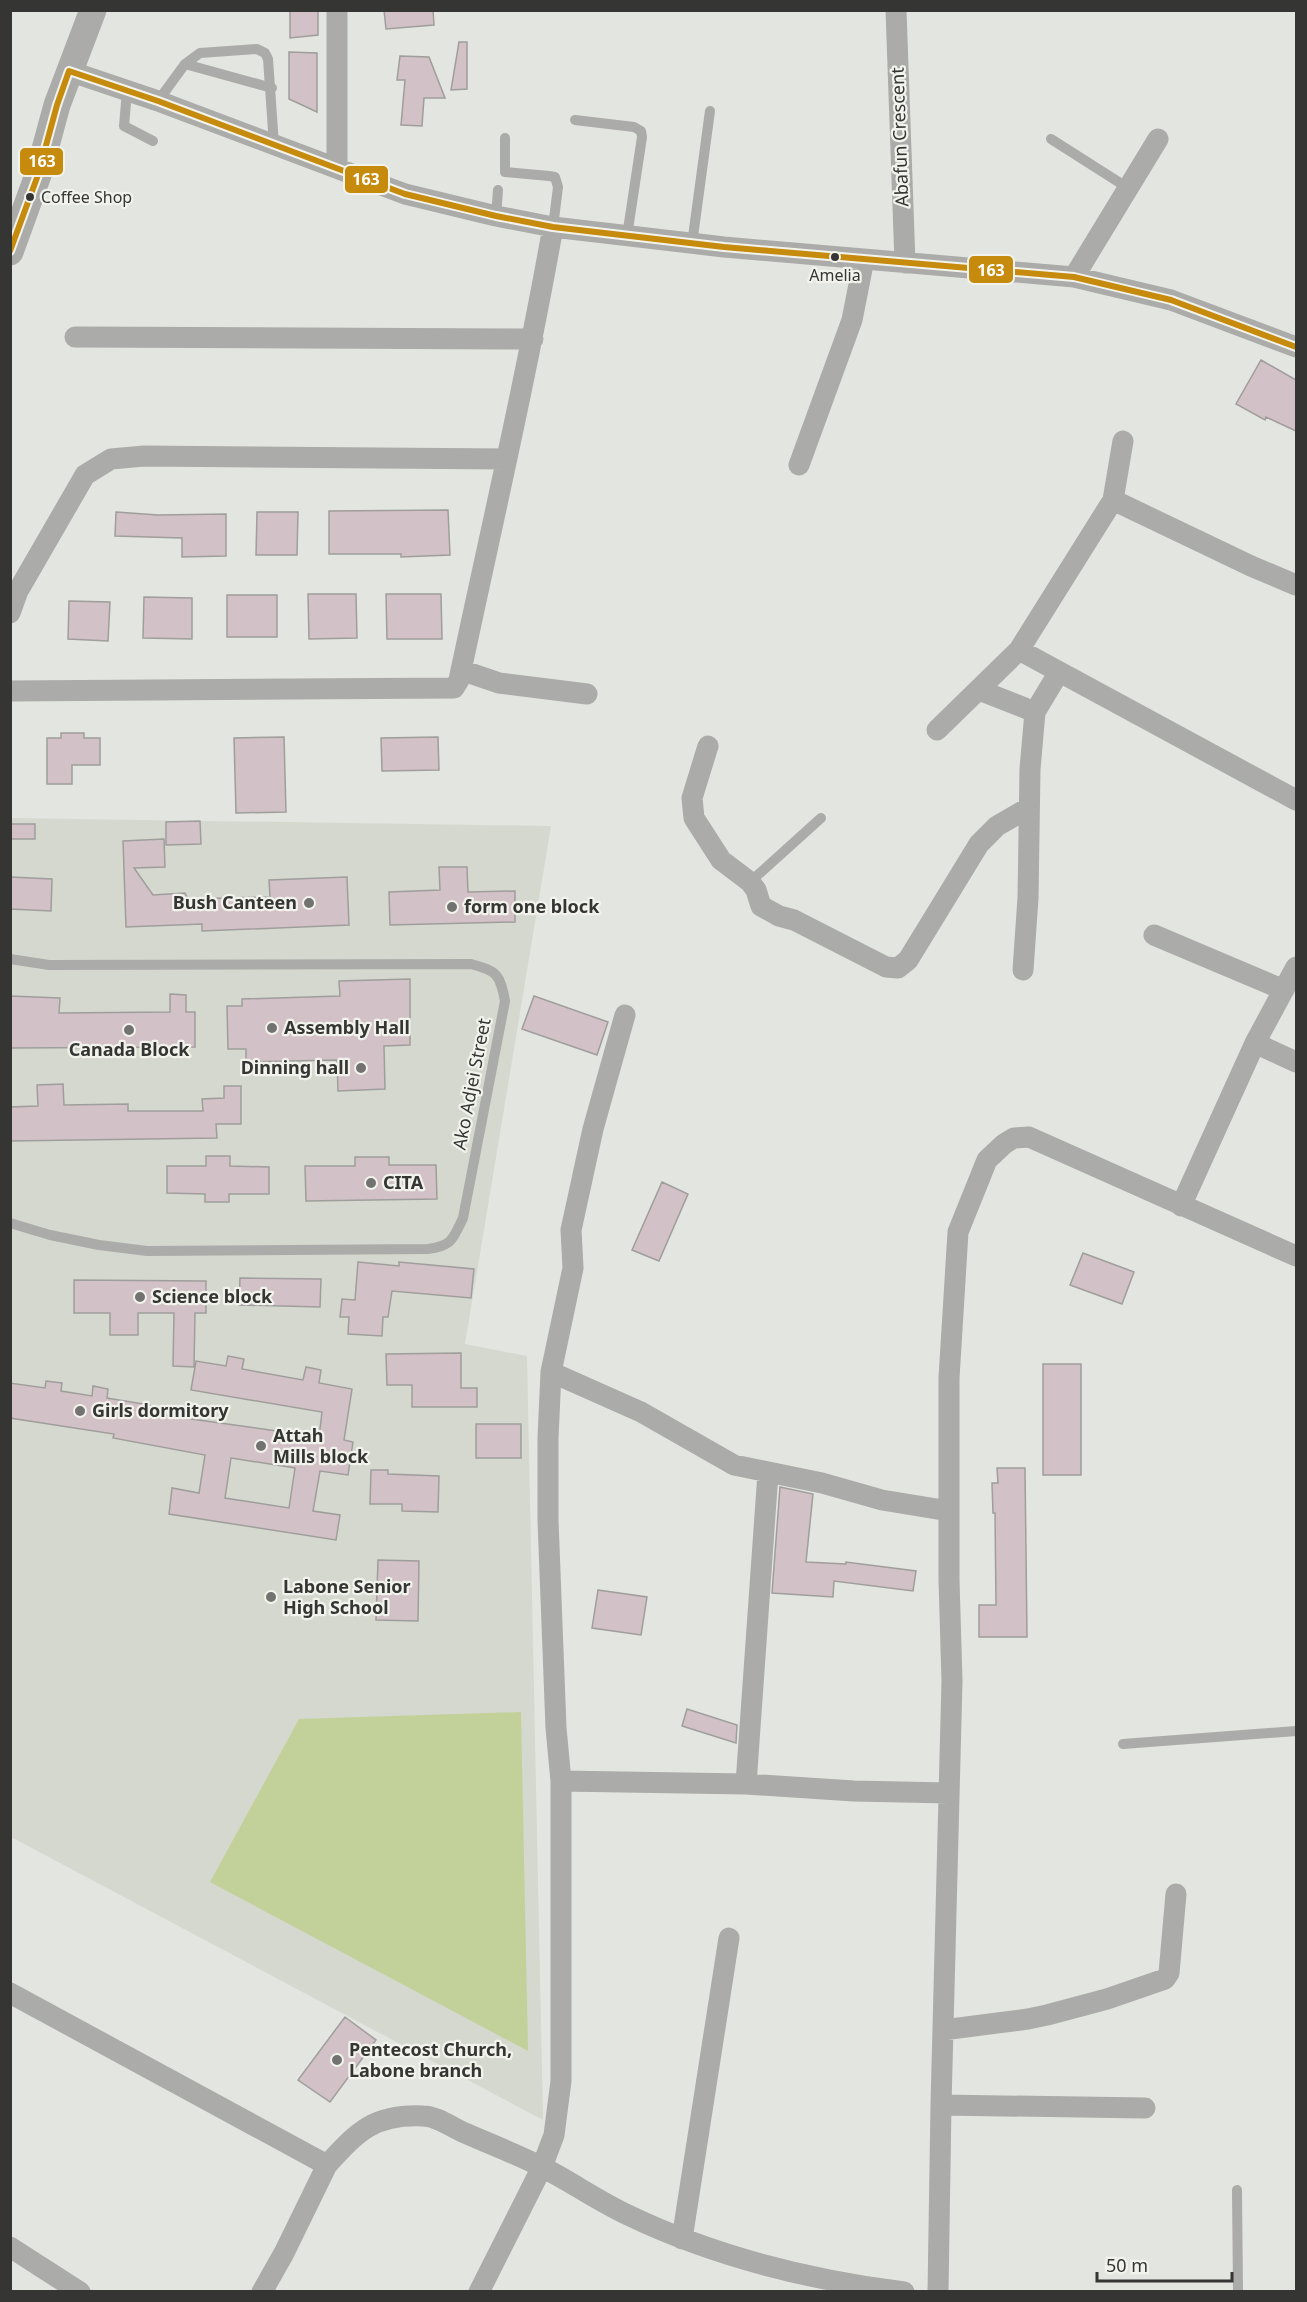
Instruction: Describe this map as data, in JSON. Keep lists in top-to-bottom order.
{
  "streets": {
    "street": ["Abafun Crescent"],
    "lane": ["Ako Adjei Street"]
  },
  "places": [
    "Coffee Shop",
    "Amelia",
    "Bush Canteen",
    "form one block",
    "Assembly Hall",
    "Canada Block",
    "Dinning hall",
    "CITA",
    "Science block",
    "Girls dormitory",
    "Attah Mills block",
    "Labone Senior High School",
    "Pentecost Church, Labone branch"
  ],
  "lines": ["transit line 163"],
  "scale_bar": "50 m"
}
